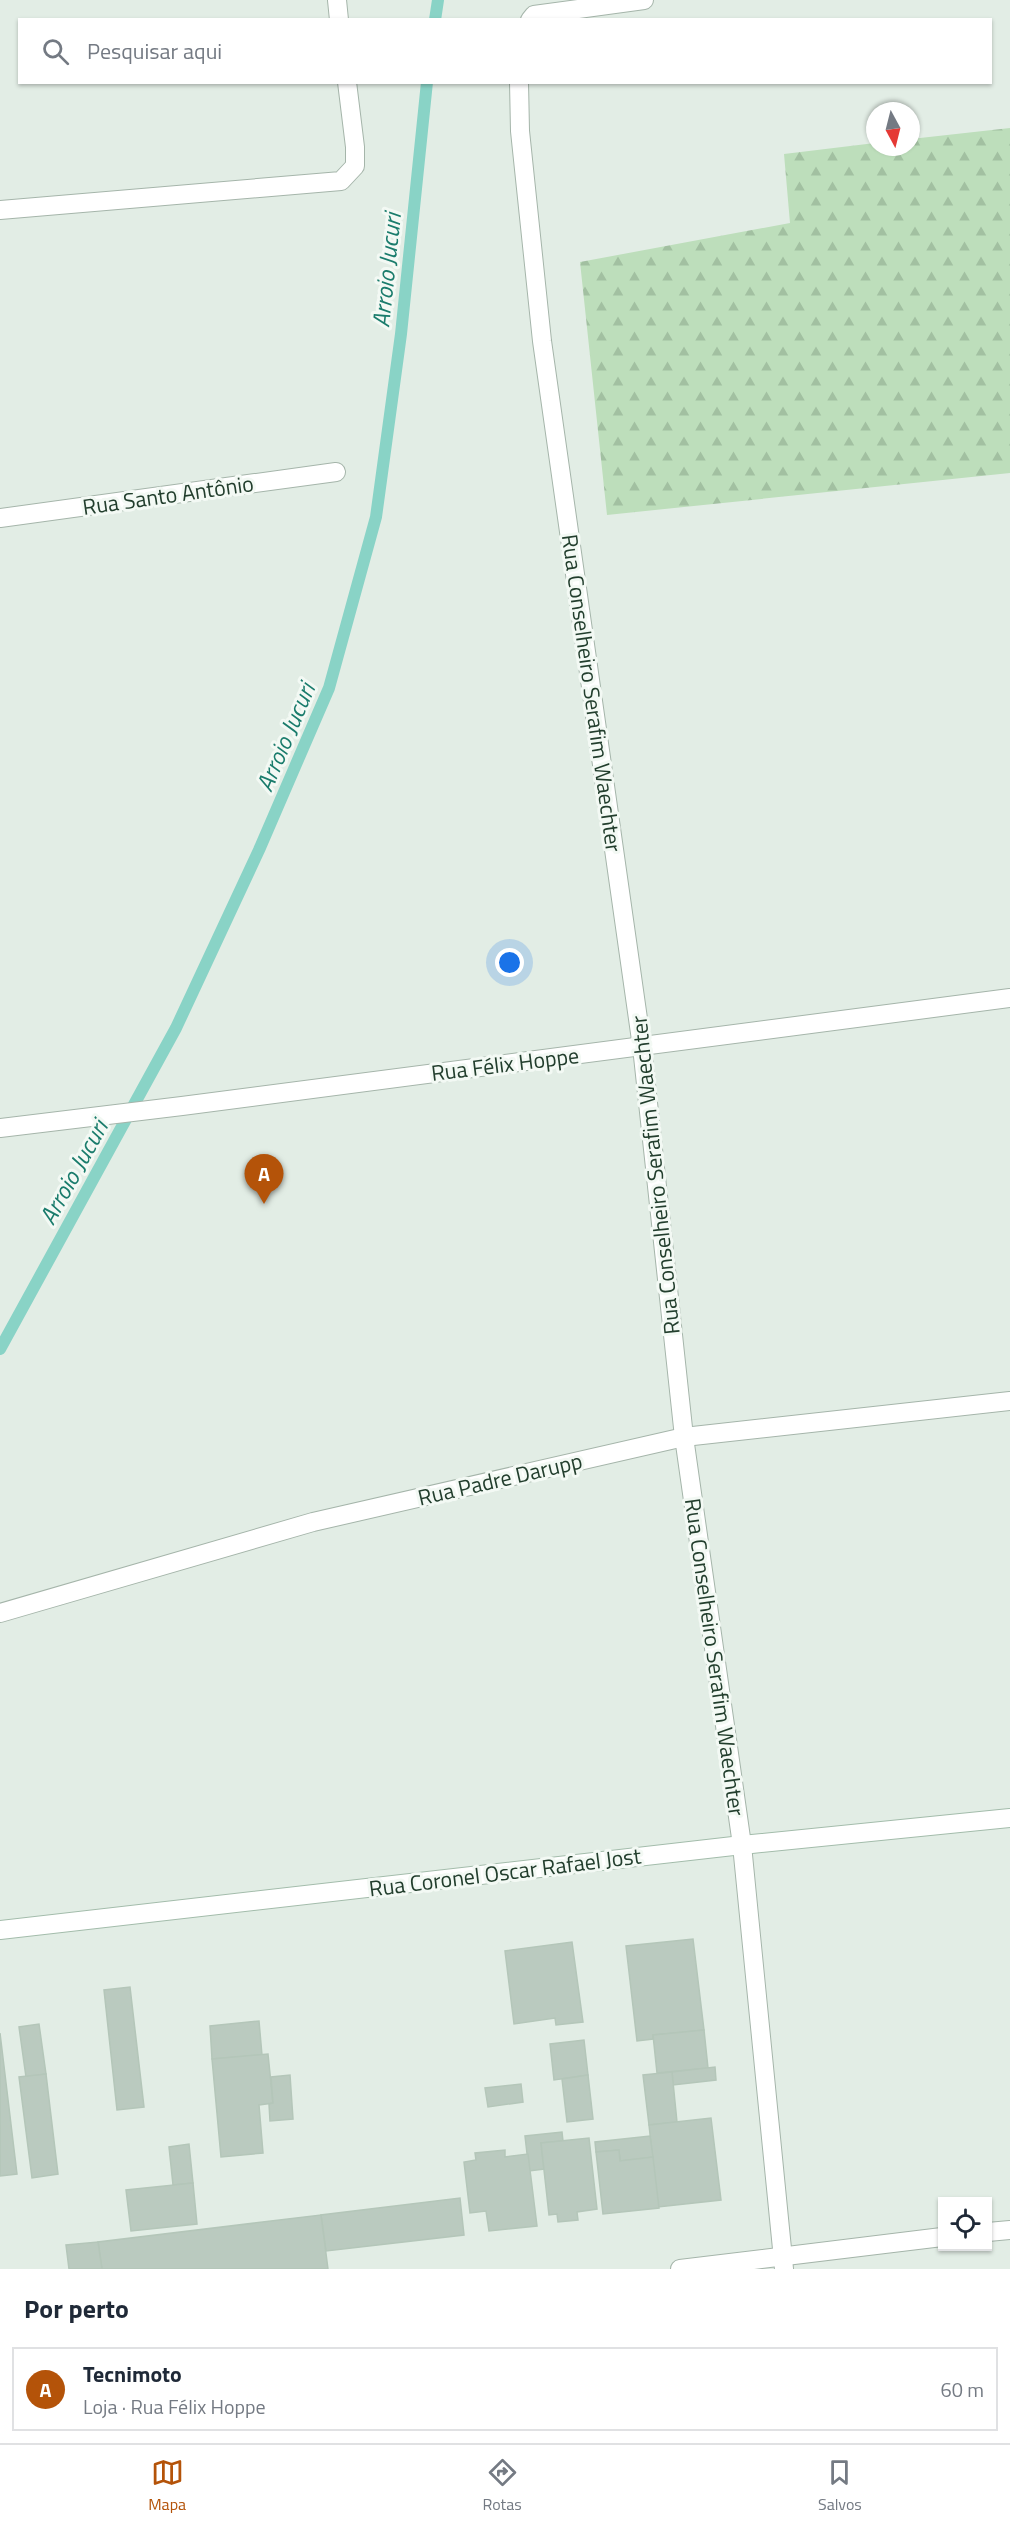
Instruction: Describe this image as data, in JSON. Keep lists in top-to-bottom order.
{
  "streets": {
    "street": [
      "Rua Santo Antônio",
      "Rua Conselheiro Serafim Waechter",
      "Rua Félix Hoppe",
      "Rua Padre Darupp",
      "Rua Coronel Oscar Rafael Jost"
    ]
  },
  "crossings": [
    ["Rua Conselheiro Serafim Waechter", "Rua Félix Hoppe"],
    ["Rua Conselheiro Serafim Waechter", "Rua Padre Darupp"],
    ["Rua Conselheiro Serafim Waechter", "Rua Coronel Oscar Rafael Jost"]
  ],
  "water": ["Arroio Jucuri"],
  "north": "bottom",
  "page": {
    "search": "Pesquisar aqui",
    "pins": "A",
    "heading": "Por perto",
    "list": [
      {
        "mark": "A",
        "name": "Tecnimoto",
        "note": "Loja · Rua Félix Hoppe",
        "value": "60 m"
      }
    ],
    "nav": ["Mapa", "Rotas", "Salvos"]
  }
}
